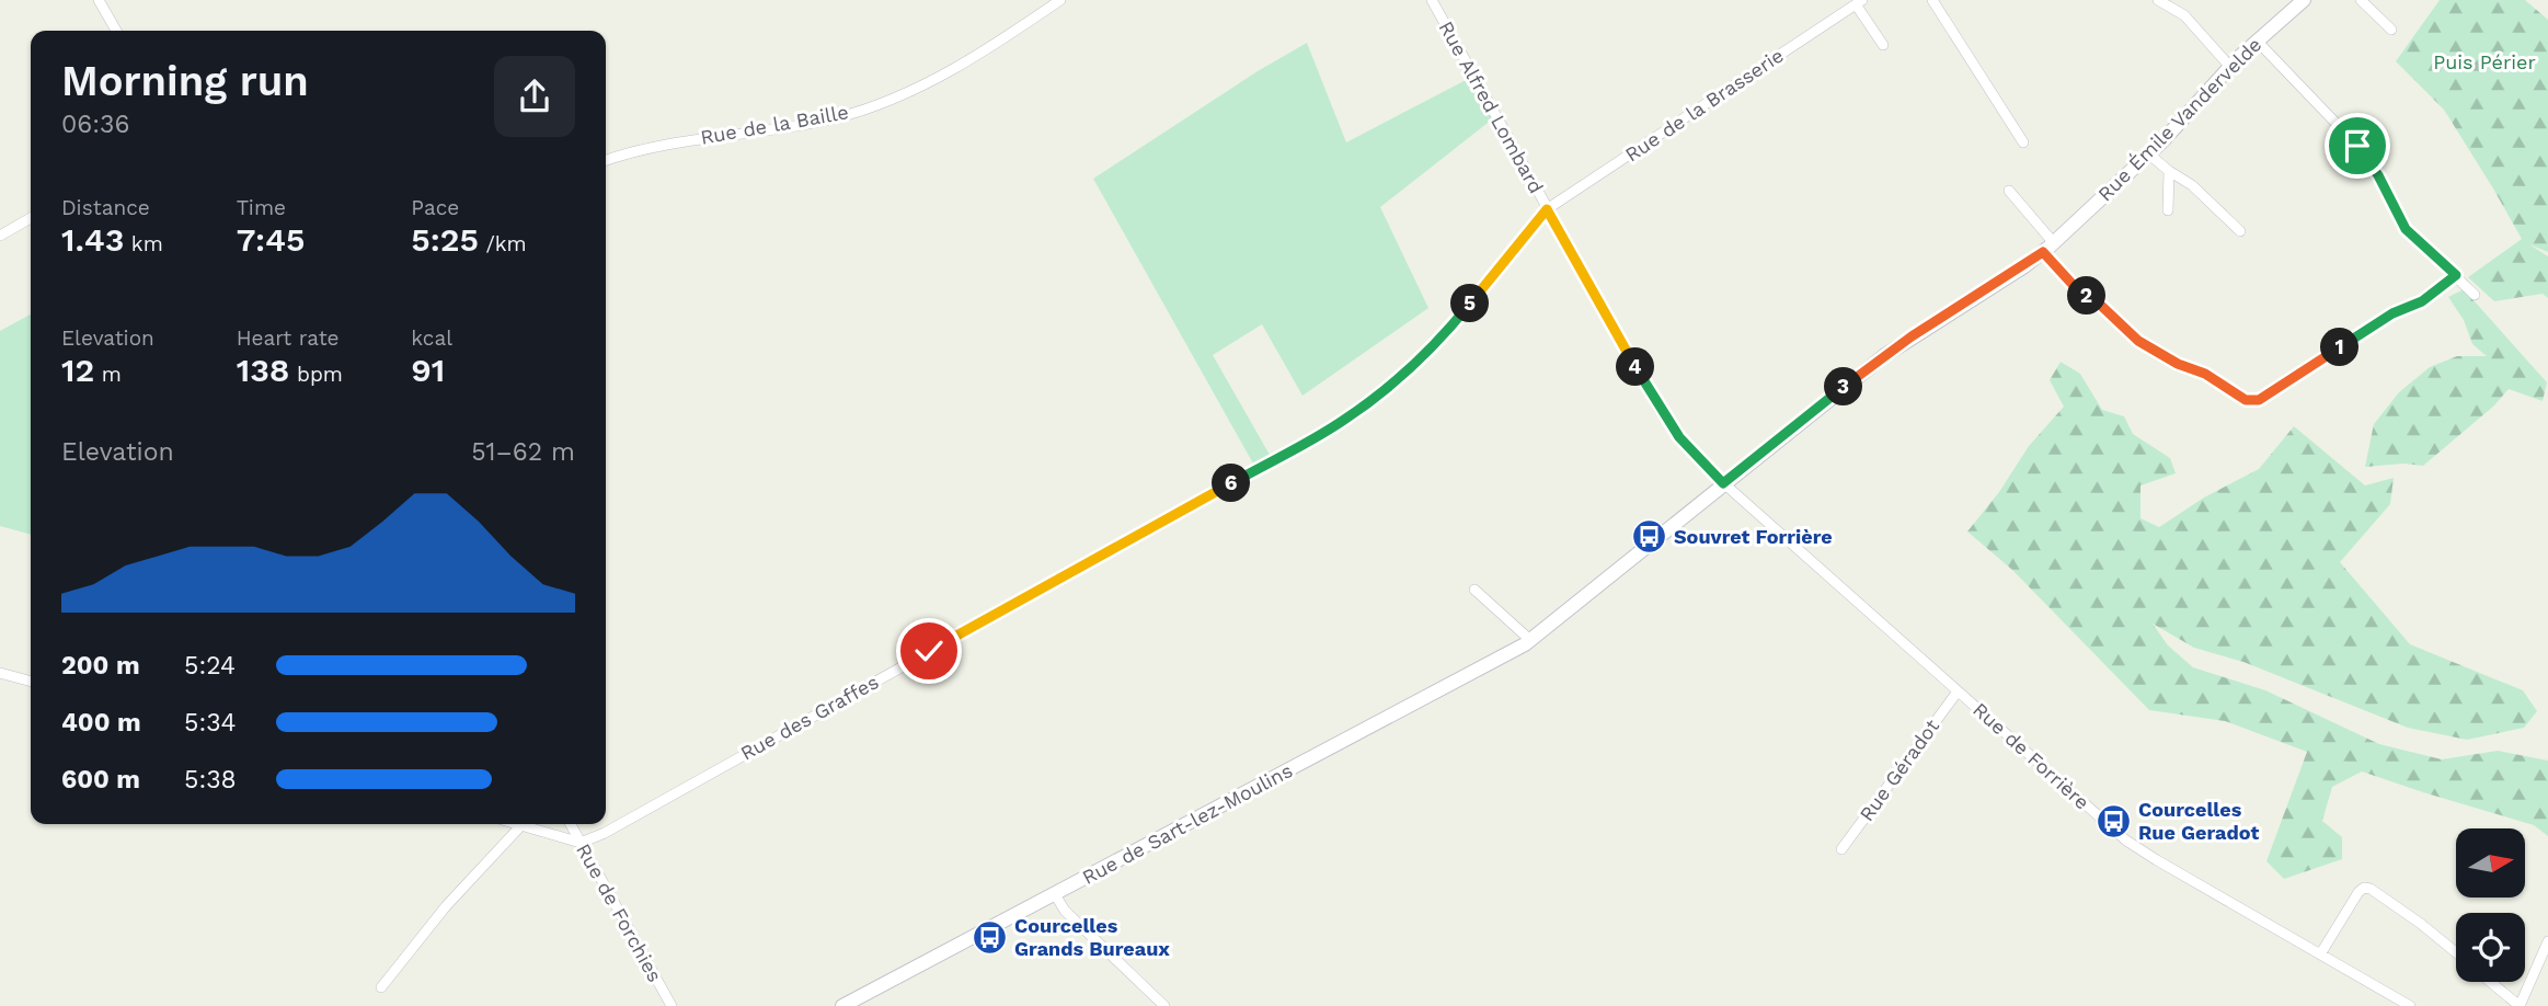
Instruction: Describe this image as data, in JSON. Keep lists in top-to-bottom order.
{
  "streets": {
    "main road": ["Rue Émile Vandervelde", "Rue de Sart-lez-Moulins"],
    "street": [
      "Rue de la Brasserie",
      "Rue Alfred Lombard",
      "Rue de la Baille",
      "Rue des Graffes",
      "Rue de Forrière",
      "Rue Géradot",
      "Rue de Forchies"
    ]
  },
  "crossings": [
    ["Rue de la Brasserie", "Rue Alfred Lombard"],
    ["Rue de la Brasserie", "Rue des Graffes"],
    ["Rue Alfred Lombard", "Rue Émile Vandervelde"],
    ["Rue Alfred Lombard", "Rue des Graffes"],
    ["Rue Alfred Lombard", "Rue de Forrière"],
    ["Rue Alfred Lombard", "Rue de Sart-lez-Moulins"],
    ["Rue Émile Vandervelde", "Rue de Forrière"],
    ["Rue Émile Vandervelde", "Rue de Sart-lez-Moulins"],
    ["Rue des Graffes", "Rue de Forchies"],
    ["Rue de Forrière", "Rue Géradot"],
    ["Rue de Forrière", "Rue de Sart-lez-Moulins"]
  ],
  "parks": ["Puis Périer"],
  "places": {
    "bus stop": ["Souvret Forrière", "Courcelles Rue Geradot", "Courcelles Grands Bureaux"]
  },
  "north": "right",
  "page": {
    "heading": ["Morning run", "06:36"],
    "stats": [
      ["Distance", "1.43 km"],
      ["Time", "7:45"],
      ["Pace", "5:25 /km"],
      ["Elevation", "12 m"],
      ["Heart rate", "138 bpm"],
      ["kcal", "91"]
    ],
    "pins": [
      "2",
      "5",
      "1",
      "4",
      "3",
      "6"
    ],
    "chart": ["Elevation", "51–62 m"],
    "list": [
      {
        "name": "200 m",
        "note": "5:24"
      },
      {
        "name": "400 m",
        "note": "5:34"
      },
      {
        "name": "600 m",
        "note": "5:38"
      }
    ]
  }
}
